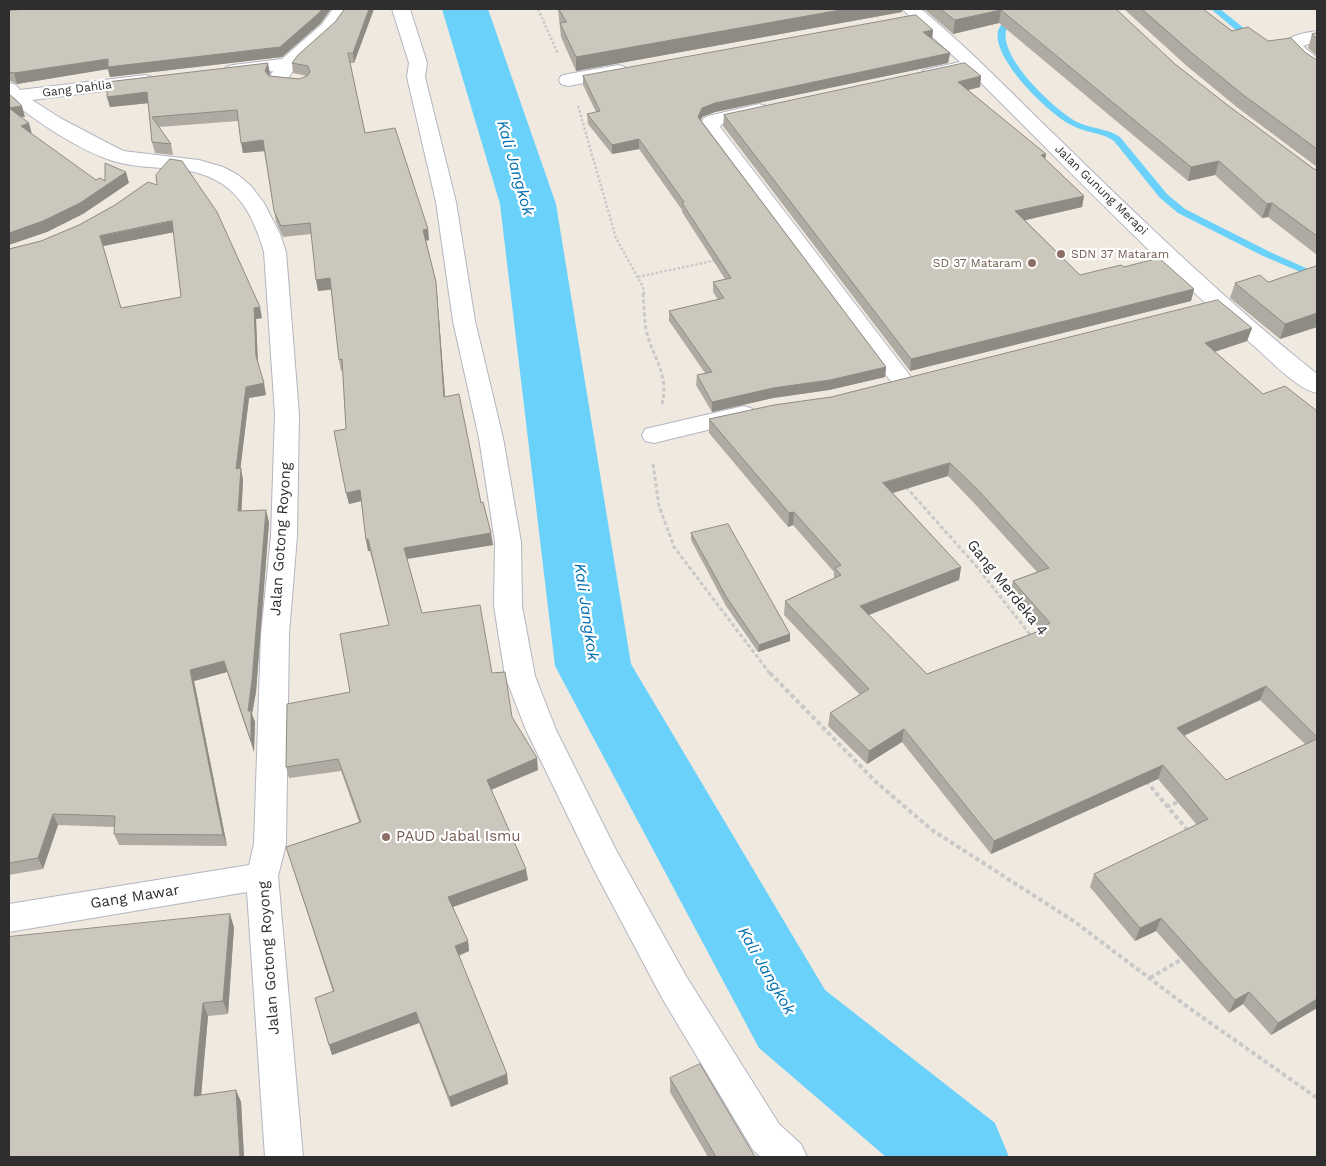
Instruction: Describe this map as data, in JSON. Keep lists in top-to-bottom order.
{
  "streets": {
    "street": [
      "Gang Dahlia",
      "Jalan Gunung Merapi",
      "Jalan Gotong Royong",
      "Gang Mawar"
    ],
    "path": ["Gang Merdeka 4"]
  },
  "crossings": [
    ["Gang Dahlia", "Jalan Gotong Royong"],
    ["Jalan Gotong Royong", "Gang Mawar"]
  ],
  "water": ["Kali Jangkok"],
  "places": ["SDN 37 Mataram", "SD 37 Mataram", "PAUD Jabal Ismu"]
}
